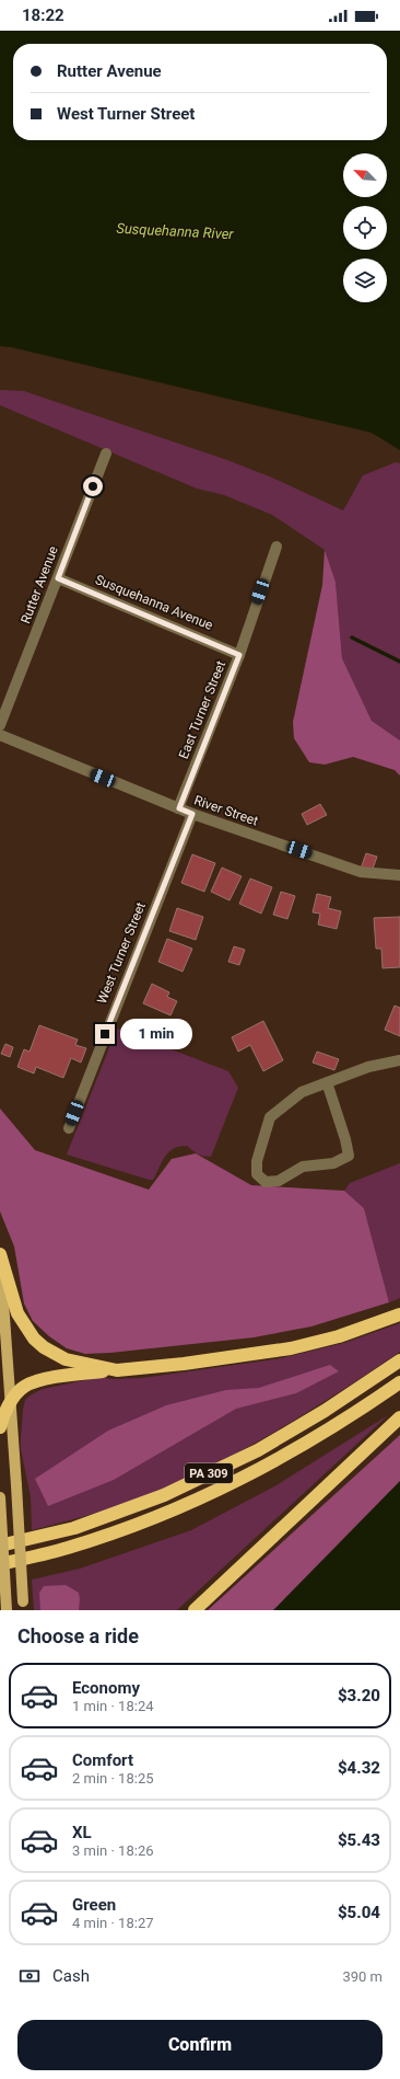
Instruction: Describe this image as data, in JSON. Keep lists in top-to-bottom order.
{
  "streets": {
    "highway": ["PA 309"],
    "street": [
      "Rutter Avenue",
      "Susquehanna Avenue",
      "East Turner Street",
      "River Street",
      "West Turner Street"
    ]
  },
  "crossings": [
    ["Rutter Avenue", "Susquehanna Avenue"],
    ["Susquehanna Avenue", "East Turner Street"],
    ["East Turner Street", "River Street"],
    ["River Street", "West Turner Street"]
  ],
  "water": ["Susquehanna River"],
  "north": "top left",
  "page": {
    "status": "18:22",
    "banner": ["Rutter Avenue", "West Turner Street"],
    "bubble": "1 min",
    "heading": "Choose a ride",
    "list": [
      {
        "name": "Economy",
        "note": "1 min · 18:24",
        "value": "$3.20"
      },
      {
        "name": "Comfort",
        "note": "2 min · 18:25",
        "value": "$4.32"
      },
      {
        "name": "XL",
        "note": "3 min · 18:26",
        "value": "$5.43"
      },
      {
        "name": "Green",
        "note": "4 min · 18:27",
        "value": "$5.04"
      }
    ],
    "pay": ["Cash", "390 m"],
    "buttons": "Confirm"
  }
}
